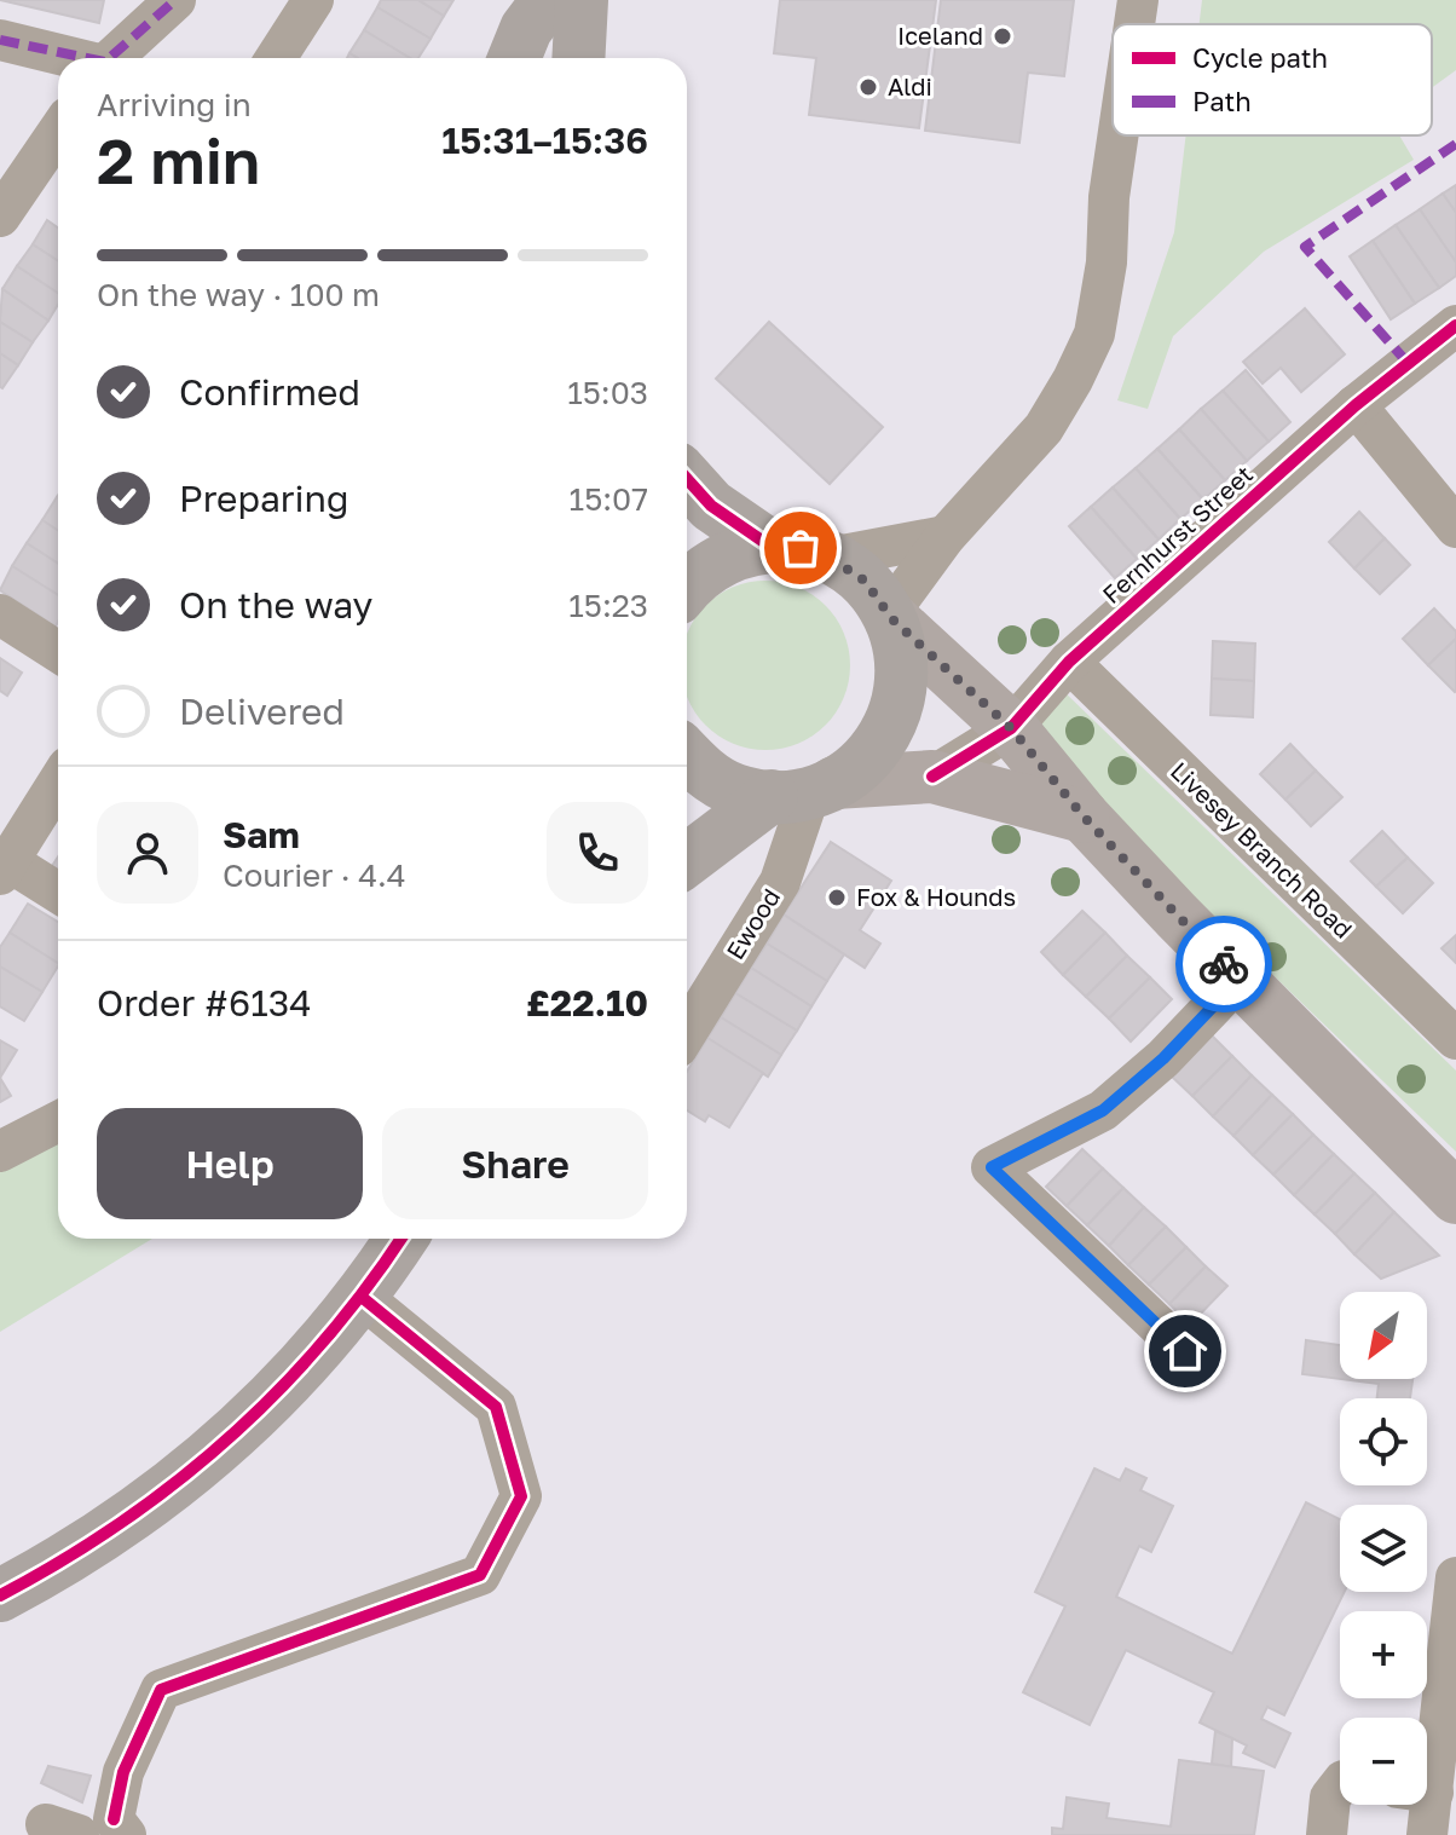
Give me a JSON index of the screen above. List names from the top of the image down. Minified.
{"streets":{"street":["Fernhurst Street","Livesey Branch Road","Ewood"]},"crossings":[["Fernhurst Street","Livesey Branch Road"]],"places":["Iceland","Aldi","Fox & Hounds"],"legend":["Cycle path","Path"],"north":"bottom left","page":{"heading":["2 min","Arriving in","15:31–15:36"],"panel":["Sam","Courier · 4.4","Order #6134","£22.10"],"bar":"On the way · 100 m","list":[["Confirmed","15:03"],["Preparing","15:07"],["On the way","15:23"],"Delivered"],"buttons":["Help","Share"],"map_buttons":["+","−"]}}
